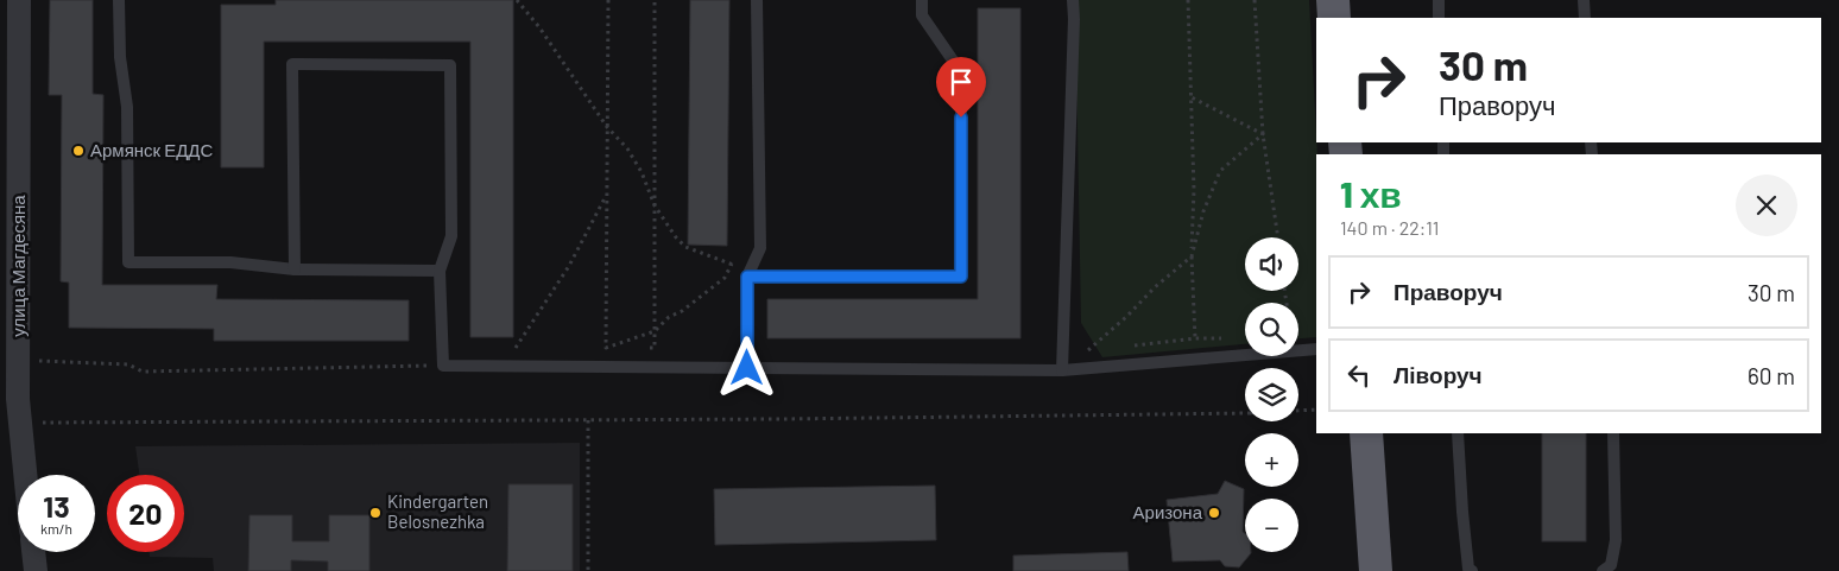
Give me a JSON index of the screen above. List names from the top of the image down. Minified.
{"streets":{"street":["улица Магдесяна"]},"places":["Армянск ЕДДС","Kindergarten Belosnezhka","Аризона"],"page":{"turn":["30 m","Праворуч"],"heading":["1 хв","140 m · 22:11"],"map_buttons":["+","−"],"list":[{"name":"Праворуч","value":"30 m"},{"name":"Ліворуч","value":"60 m"}],"speed":"13 km/h","limit":"20"}}
